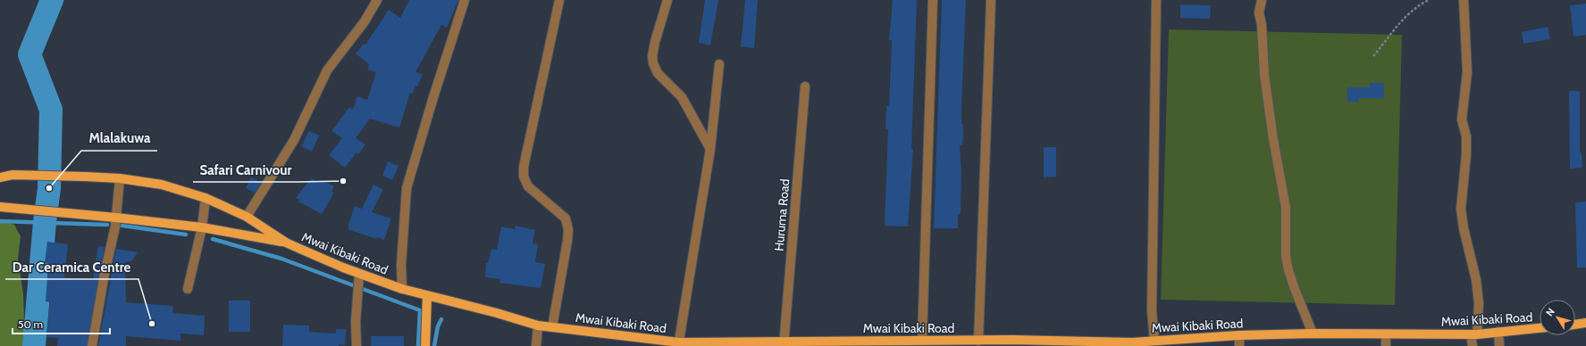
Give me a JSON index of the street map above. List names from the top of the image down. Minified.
{"streets":{"main road":["Mwai Kibaki Road"],"street":["Huruma Road"]},"crossings":[["Huruma Road","Mwai Kibaki Road"]],"places":["Safari Carnivour","Mlalakuwa","Dar Ceramica Centre"],"scale_bar":"50 m","north":"top left"}
